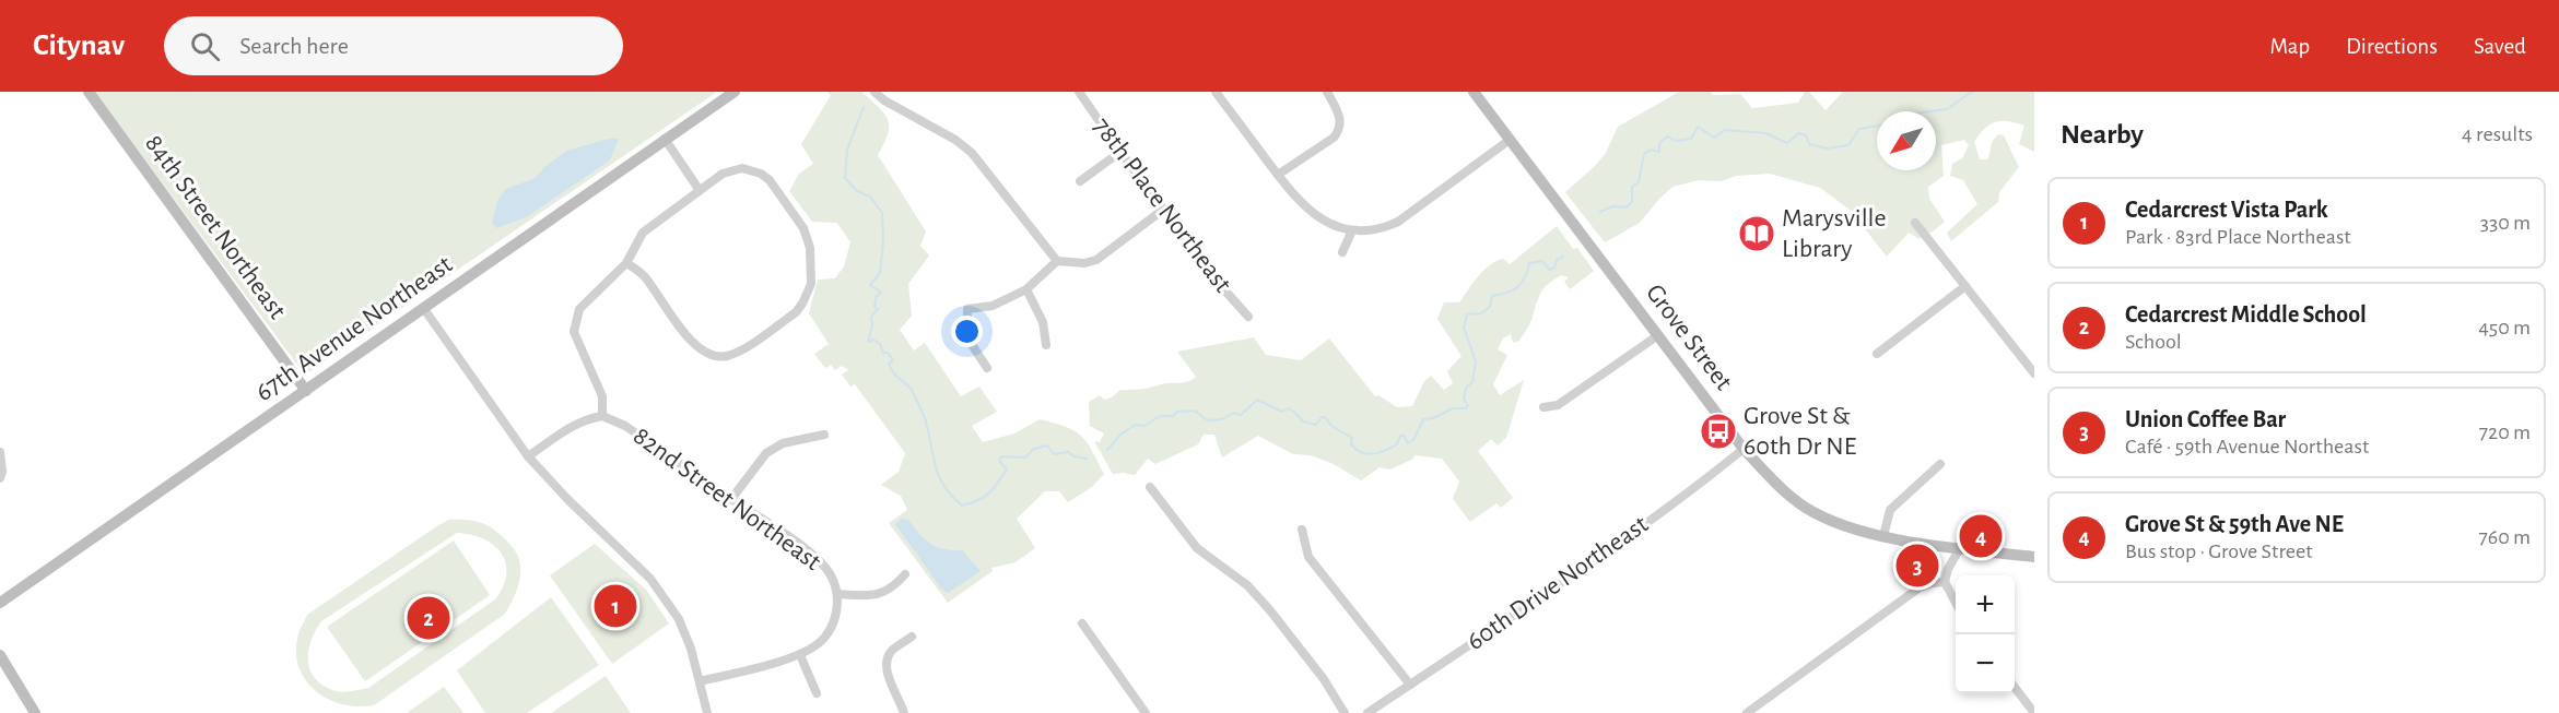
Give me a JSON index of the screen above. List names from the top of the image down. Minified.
{"streets":{"street":["78th Place Northeast","84th Street Northeast","67th Avenue Northeast","Grove Street","82nd Street Northeast","60th Drive Northeast"]},"crossings":[["84th Street Northeast","67th Avenue Northeast"],["Grove Street","60th Drive Northeast"]],"places":{"library":["Marysville Library"],"bus stop":["Grove St & 60th Dr NE"]},"north":"bottom left","page":{"header":"Citynav","search":"Search here","nav":["Map","Directions","Saved"],"heading":["Nearby","4 results"],"list":[{"mark":"1","name":"Cedarcrest Vista Park","note":"Park · 83rd Place Northeast","value":"330 m"},{"mark":"2","name":"Cedarcrest Middle School","note":"School","value":"450 m"},{"mark":"3","name":"Union Coffee Bar","note":"Café · 59th Avenue Northeast","value":"720 m"},{"mark":"4","name":"Grove St & 59th Ave NE","note":"Bus stop · Grove Street","value":"760 m"}],"pins":["4","3","1","2"],"map_buttons":["+","−"]}}
